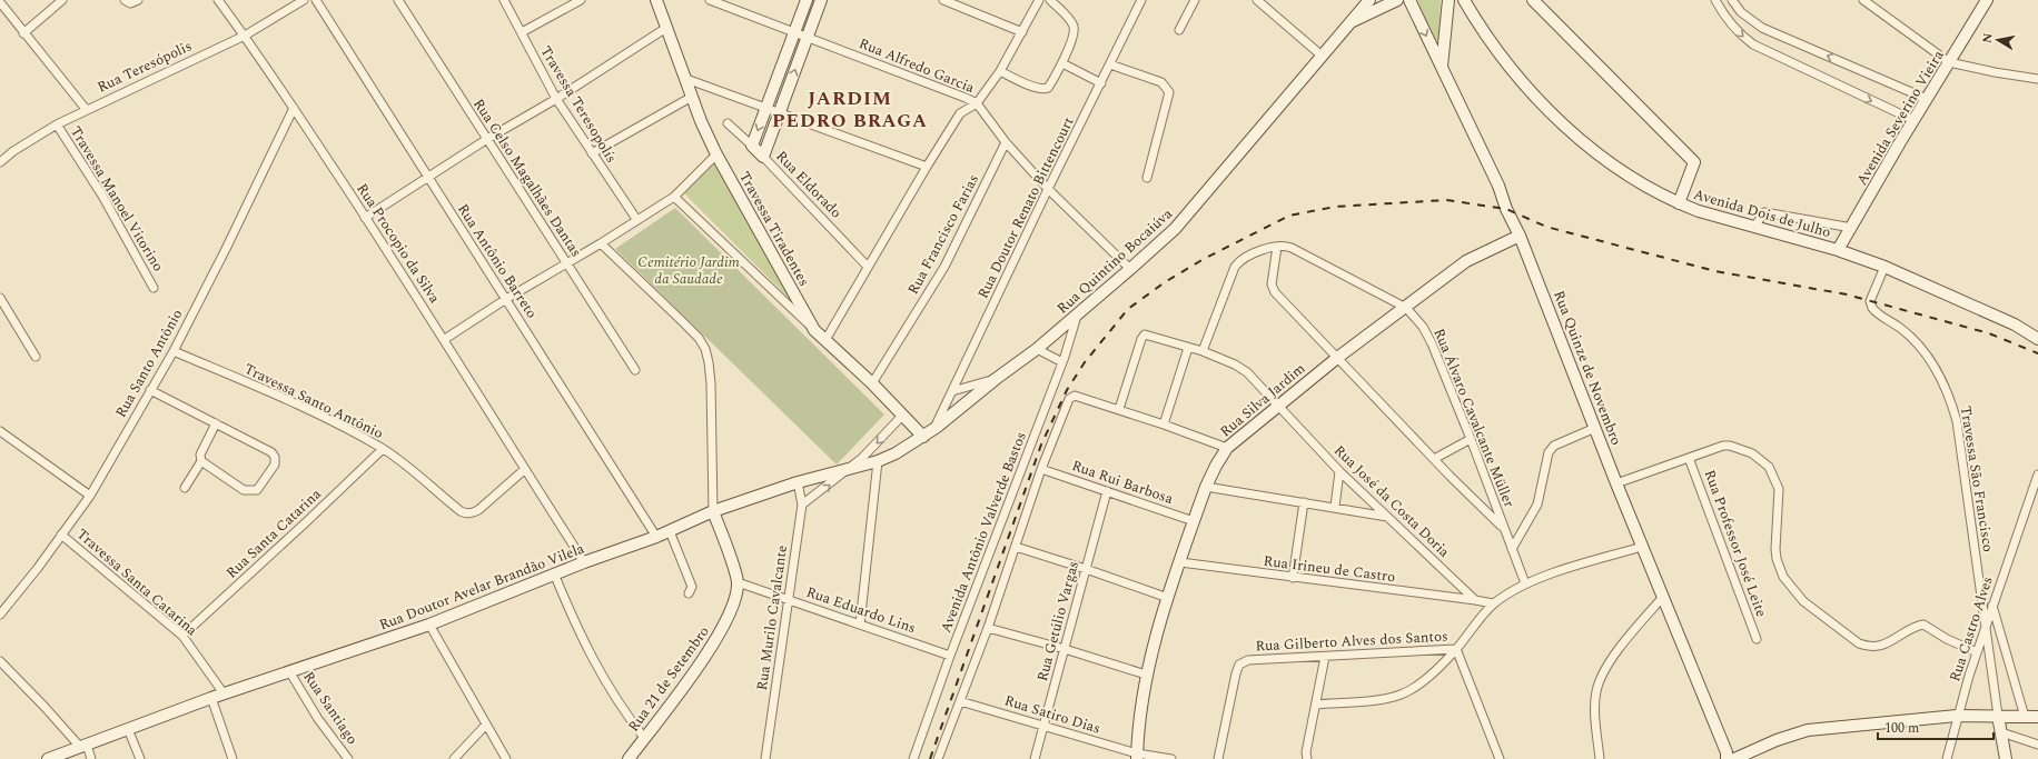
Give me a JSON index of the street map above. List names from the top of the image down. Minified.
{"streets":{"street":["Rua Alfredo Garcia","Rua Teresópolis","Travessa Teresopolís","Avenida Severino Vieira","Rua Celso Magalhães Dantas","Rua Eldorado","Travessa Manoel Vitorino","Rua Doutor Renato Bittencourt","Avenida Dois de Julho","Travessa Tiradentes","Rua Francisco Farias","Rua Procopio da Silva","Rua Antônio Barreto","Rua Quintino Bocaiúva","Rua Santo Antônio","Rua Quinze de Novembro","Rua Silva Jardim","Travessa Santo Antônio","Rua Álvaro Cavalcante Müller","Travessa São Francisco","Rua Rui Barbosa","Rua José da Costa Doria","Avenida Antônio Valverde Bastos","Rua Santa Catarina","Rua Professor José Leite","Rua Irineu de Castro","Travessa Santa Catarina","Rua Doutor Avelar Brandão Vilela","Rua Eduardo Lins","Rua Murilo Cavalcante","Rua Getúlio Vargas","Rua Castro Alves","Rua Gilberto Alves dos Santos","Rua 21 de Setembro","Rua Santiago","Rua Satiro Dias"]},"crossings":[["Rua Alfredo Garcia","Rua Doutor Renato Bittencourt"],["Rua Alfredo Garcia","Rua Francisco Farias"],["Rua Alfredo Garcia","Rua Quintino Bocaiúva"],["Rua Teresópolis","Travessa Manoel Vitorino"],["Rua Teresópolis","Rua Procopio da Silva"],["Avenida Severino Vieira","Avenida Dois de Julho"],["Rua Doutor Renato Bittencourt","Rua Quintino Bocaiúva"],["Avenida Dois de Julho","Travessa São Francisco"],["Travessa Tiradentes","Rua Francisco Farias"],["Travessa Tiradentes","Rua Quintino Bocaiúva"],["Travessa Tiradentes","Rua Doutor Avelar Brandão Vilela"],["Rua Procopio da Silva","Rua Santo Antônio"],["Rua Procopio da Silva","Travessa Santo Antônio"],["Rua Procopio da Silva","Rua Doutor Avelar Brandão Vilela"],["Rua Antônio Barreto","Rua Doutor Avelar Brandão Vilela"],["Rua Quintino Bocaiúva","Avenida Antônio Valverde Bastos"],["Rua Quintino Bocaiúva","Rua Doutor Avelar Brandão Vilela"],["Rua Santo Antônio","Travessa Santo Antônio"],["Rua Santo Antônio","Travessa Santa Catarina"],["Rua Quinze de Novembro","Rua Silva Jardim"],["Rua Silva Jardim","Rua Álvaro Cavalcante Müller"],["Rua Silva Jardim","Rua Rui Barbosa"],["Rua Silva Jardim","Rua José da Costa Doria"],["Rua Silva Jardim","Rua Irineu de Castro"],["Rua Silva Jardim","Rua Satiro Dias"],["Travessa Santo Antônio","Rua Santa Catarina"],["Rua Álvaro Cavalcante Müller","Rua José da Costa Doria"],["Travessa São Francisco","Rua Castro Alves"],["Rua Rui Barbosa","Rua Getúlio Vargas"],["Rua José da Costa Doria","Rua Irineu de Castro"],["Avenida Antônio Valverde Bastos","Rua Eduardo Lins"],["Rua Santa Catarina","Travessa Santa Catarina"],["Travessa Santa Catarina","Rua Doutor Avelar Brandão Vilela"],["Rua Doutor Avelar Brandão Vilela","Rua Murilo Cavalcante"],["Rua Doutor Avelar Brandão Vilela","Rua Santiago"],["Rua Eduardo Lins","Rua Murilo Cavalcante"],["Rua Eduardo Lins","Rua 21 de Setembro"],["Rua Getúlio Vargas","Rua Satiro Dias"]],"districts":["JARDIM PEDRO BRAGA"],"parks":["Cemitério Jardim da Saudade"],"scale_bar":"100 m","north":"left"}
